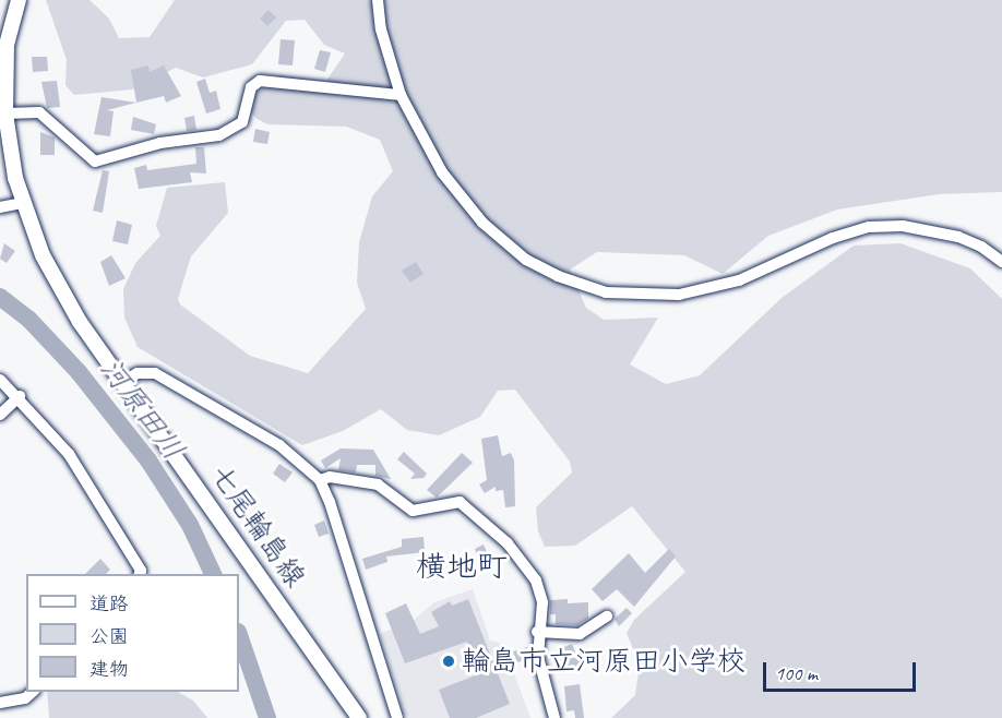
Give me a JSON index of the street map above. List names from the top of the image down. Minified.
{"streets":{"main road":["七尾輪島線"]},"districts":["横地町"],"water":["河原田川"],"places":["輪島市立河原田小学校"],"legend":["道路","公園","建物"],"scale_bar":"100 m"}
